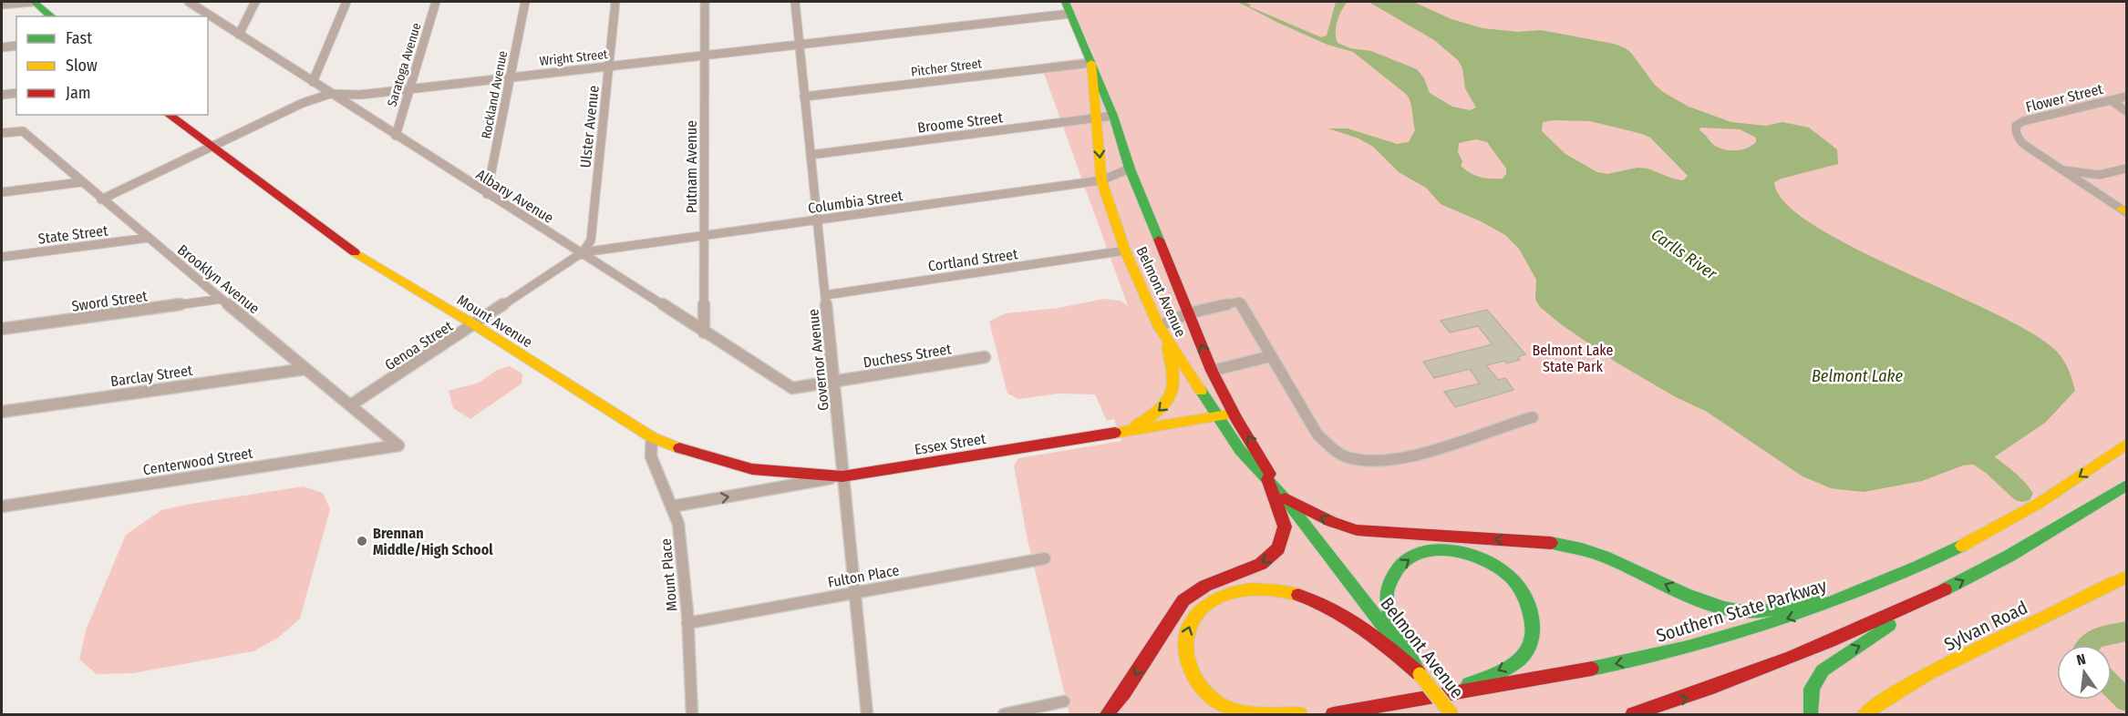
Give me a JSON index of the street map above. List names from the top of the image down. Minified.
{"streets":{"main road":["Belmont Avenue","Mount Avenue","Essex Street","Southern State Parkway","Sylvan Road"],"street":["Wright Street","Saratoga Avenue","Pitcher Street","Rockland Avenue","Flower Street","Broome Street","Ulster Avenue","Putnam Avenue","Albany Avenue","Columbia Street","State Street","Cortland Street","Brooklyn Avenue","Sword Street","Genoa Street","Duchess Street","Governor Avenue","Barclay Street","Centerwood Street","Mount Place","Fulton Place"]},"crossings":[["Wright Street","Saratoga Avenue"],["Wright Street","Rockland Avenue"],["Wright Street","Ulster Avenue"],["Wright Street","Putnam Avenue"],["Wright Street","Albany Avenue"],["Wright Street","Brooklyn Avenue"],["Wright Street","Belmont Avenue"],["Wright Street","Mount Avenue"],["Wright Street","Governor Avenue"],["Saratoga Avenue","Albany Avenue"],["Pitcher Street","Belmont Avenue"],["Pitcher Street","Governor Avenue"],["Rockland Avenue","Albany Avenue"],["Broome Street","Belmont Avenue"],["Broome Street","Governor Avenue"],["Ulster Avenue","Albany Avenue"],["Ulster Avenue","Columbia Street"],["Ulster Avenue","Genoa Street"],["Putnam Avenue","Albany Avenue"],["Putnam Avenue","Columbia Street"],["Albany Avenue","Columbia Street"],["Albany Avenue","Genoa Street"],["Albany Avenue","Duchess Street"],["Albany Avenue","Governor Avenue"],["Columbia Street","Belmont Avenue"],["Columbia Street","Genoa Street"],["Columbia Street","Governor Avenue"],["State Street","Brooklyn Avenue"],["Cortland Street","Belmont Avenue"],["Cortland Street","Governor Avenue"],["Brooklyn Avenue","Sword Street"],["Brooklyn Avenue","Genoa Street"],["Brooklyn Avenue","Barclay Street"],["Brooklyn Avenue","Centerwood Street"],["Belmont Avenue","Essex Street"],["Mount Avenue","Genoa Street"],["Mount Avenue","Governor Avenue"],["Mount Avenue","Essex Street"],["Mount Avenue","Mount Place"],["Duchess Street","Governor Avenue"],["Governor Avenue","Essex Street"],["Governor Avenue","Fulton Place"],["Essex Street","Mount Place"],["Mount Place","Fulton Place"]],"water":["Carlls River","Belmont Lake"],"parks":["Belmont Lake State Park"],"places":["Brennan Middle/High School"],"legend":["Fast","Slow","Jam"],"north":"top"}
